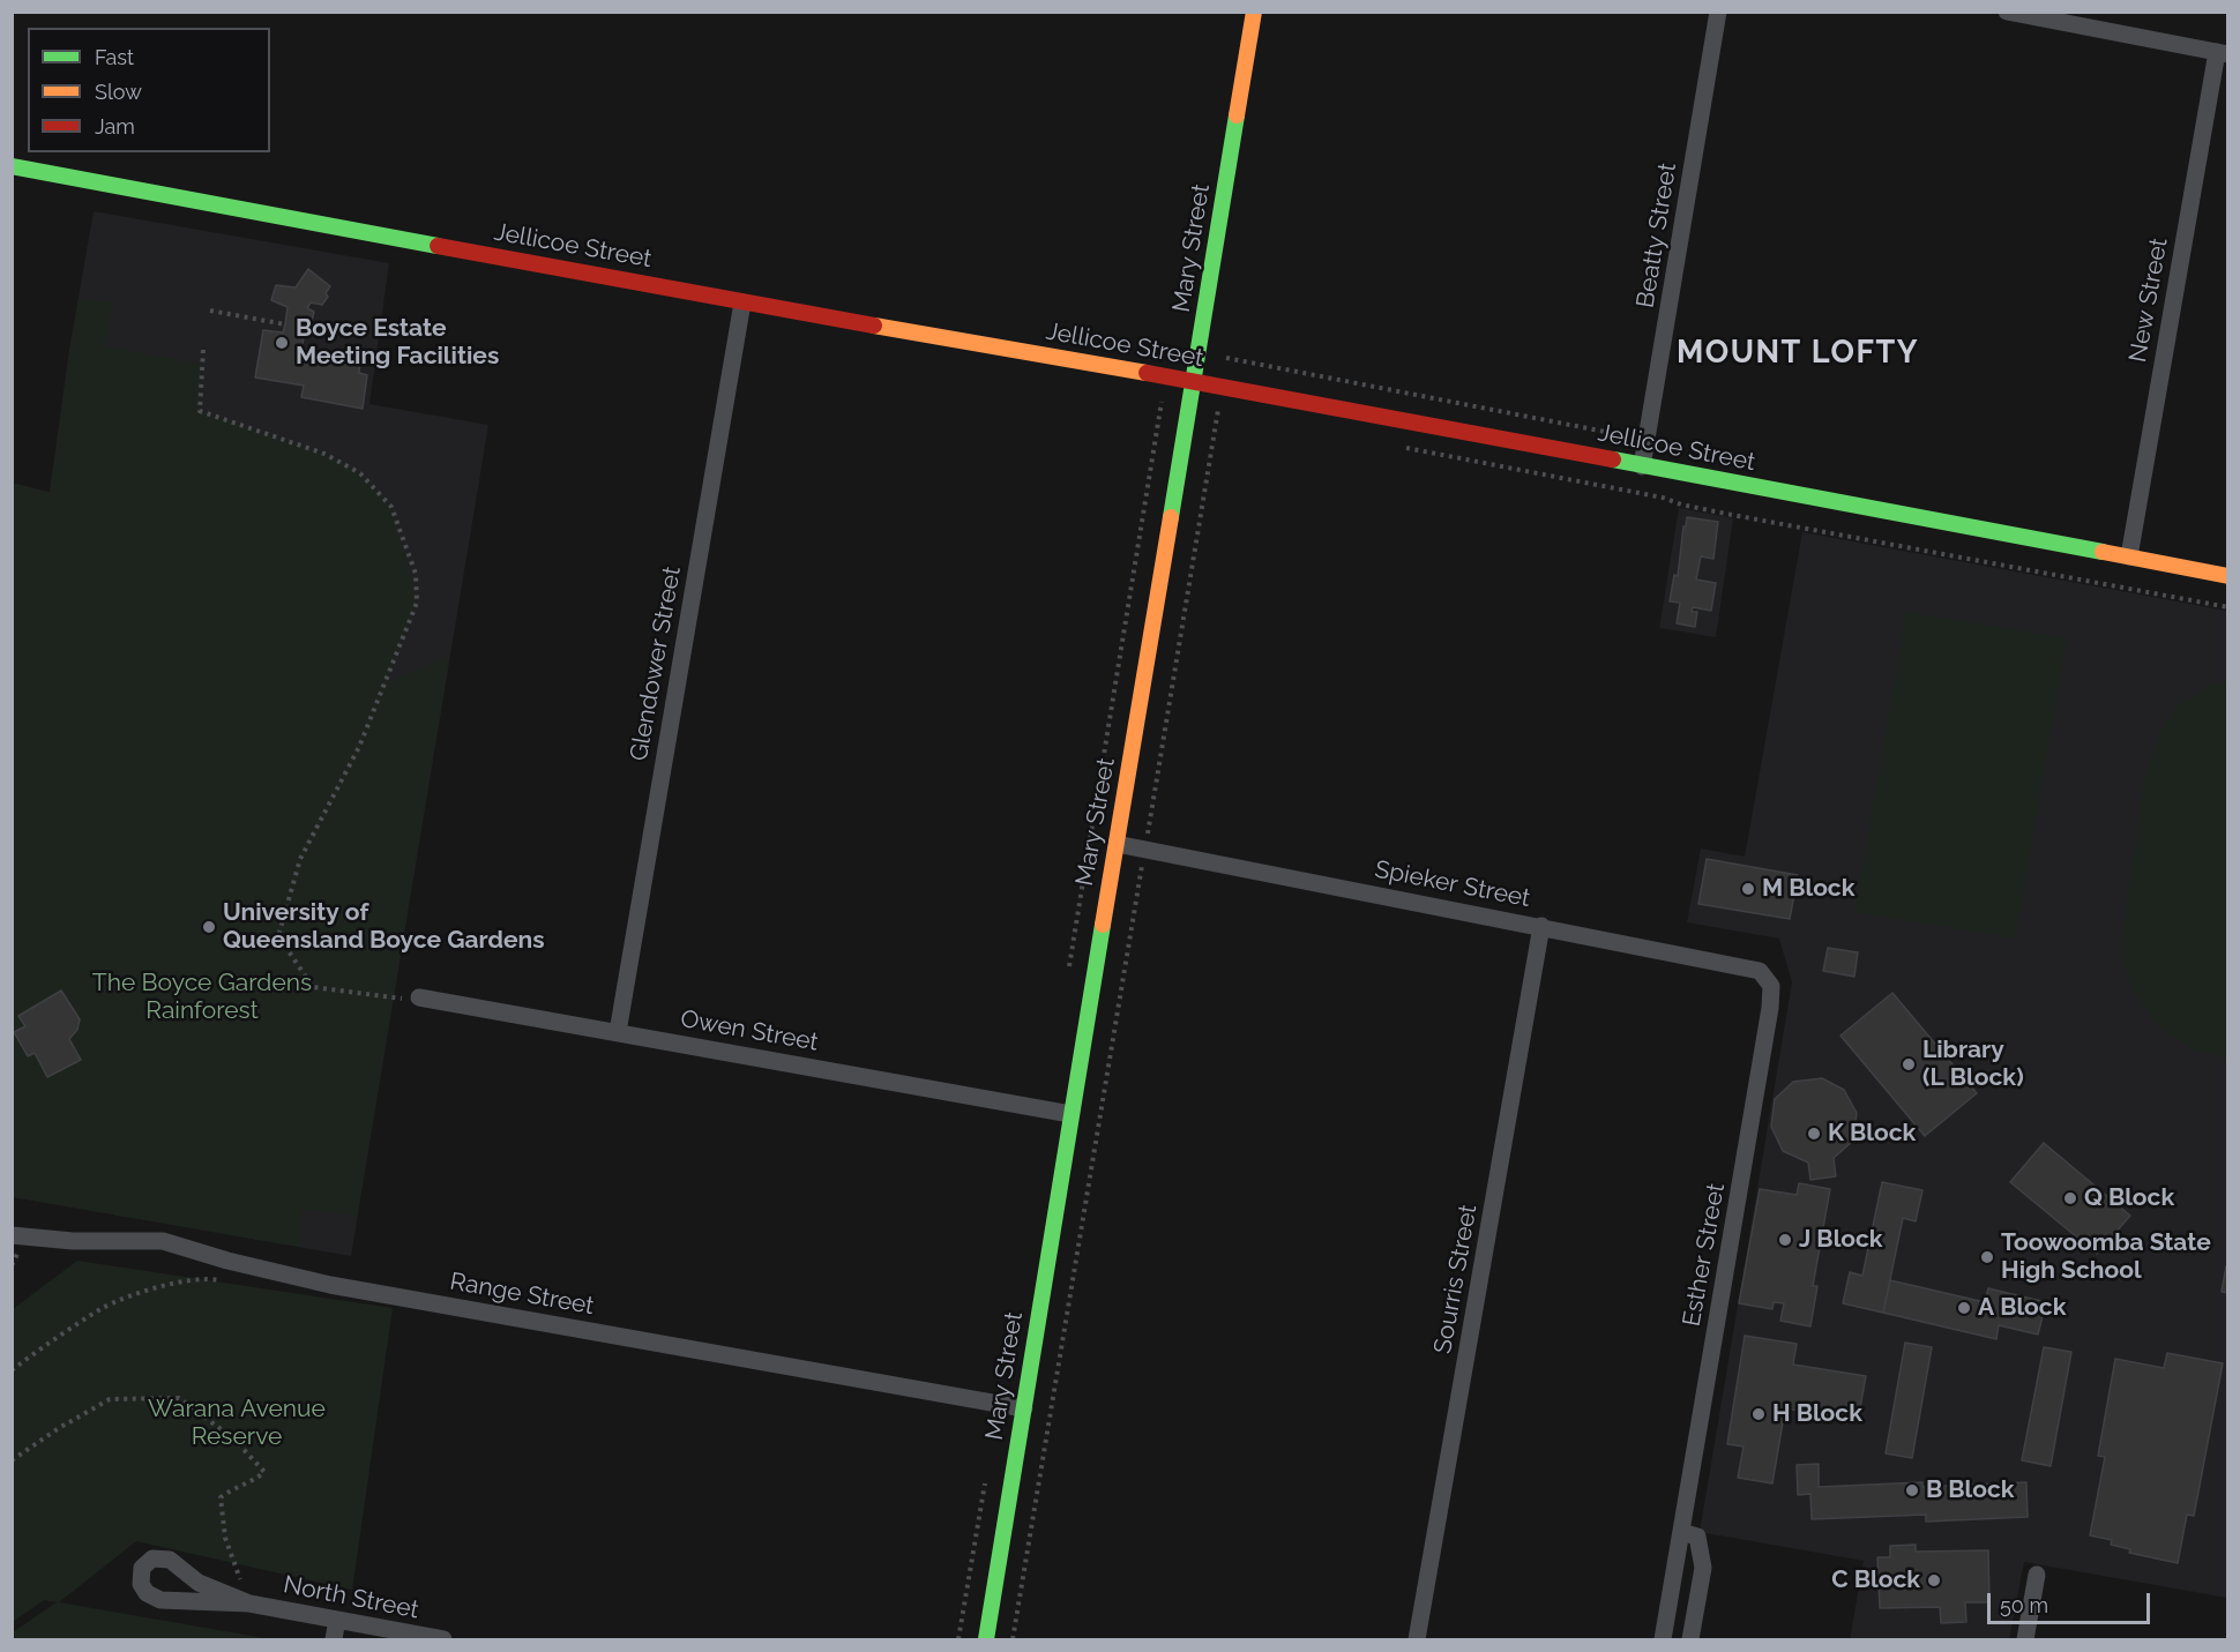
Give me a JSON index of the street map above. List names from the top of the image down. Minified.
{"streets":{"street":["Beatty Street","Jellicoe Street","Mary Street","New Street","Glendower Street","Spieker Street","Owen Street","Esther Street","Sourris Street","Range Street","North Street"]},"crossings":[["Beatty Street","Jellicoe Street"],["Jellicoe Street","Mary Street"],["Jellicoe Street","New Street"],["Jellicoe Street","Glendower Street"],["Mary Street","Spieker Street"],["Mary Street","Owen Street"],["Mary Street","Range Street"],["Glendower Street","Owen Street"],["Spieker Street","Esther Street"],["Spieker Street","Sourris Street"]],"districts":["MOUNT LOFTY"],"parks":["The Boyce Gardens Rainforest","Warana Avenue Reserve"],"places":["Boyce Estate Meeting Facilities","M Block","University of Queensland Boyce Gardens","Library (L Block)","K Block","Q Block","J Block","Toowoomba State High School","A Block","H Block","B Block","C Block"],"legend":["Fast","Slow","Jam"],"scale_bar":"50 m"}
